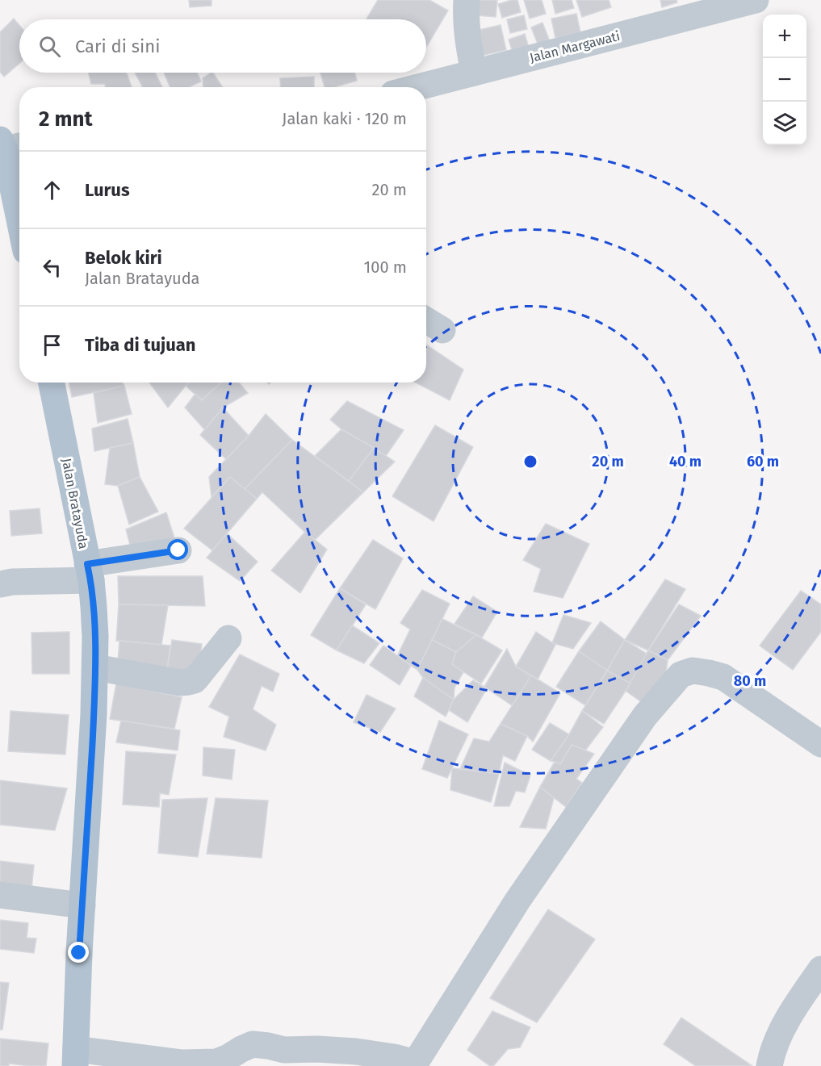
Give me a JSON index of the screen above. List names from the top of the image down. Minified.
{"streets":{"main road":["Jalan Bratayuda"],"street":["Jalan Margawati"]},"page":{"map_buttons":["+","−"],"search":"Cari di sini","heading":["2 mnt","Jalan kaki · 120 m"],"list":[["Lurus","20 m"],["Belok kiri","Jalan Bratayuda","100 m"],"Tiba di tujuan"]},"rings":["20 m","40 m","60 m","80 m"]}
